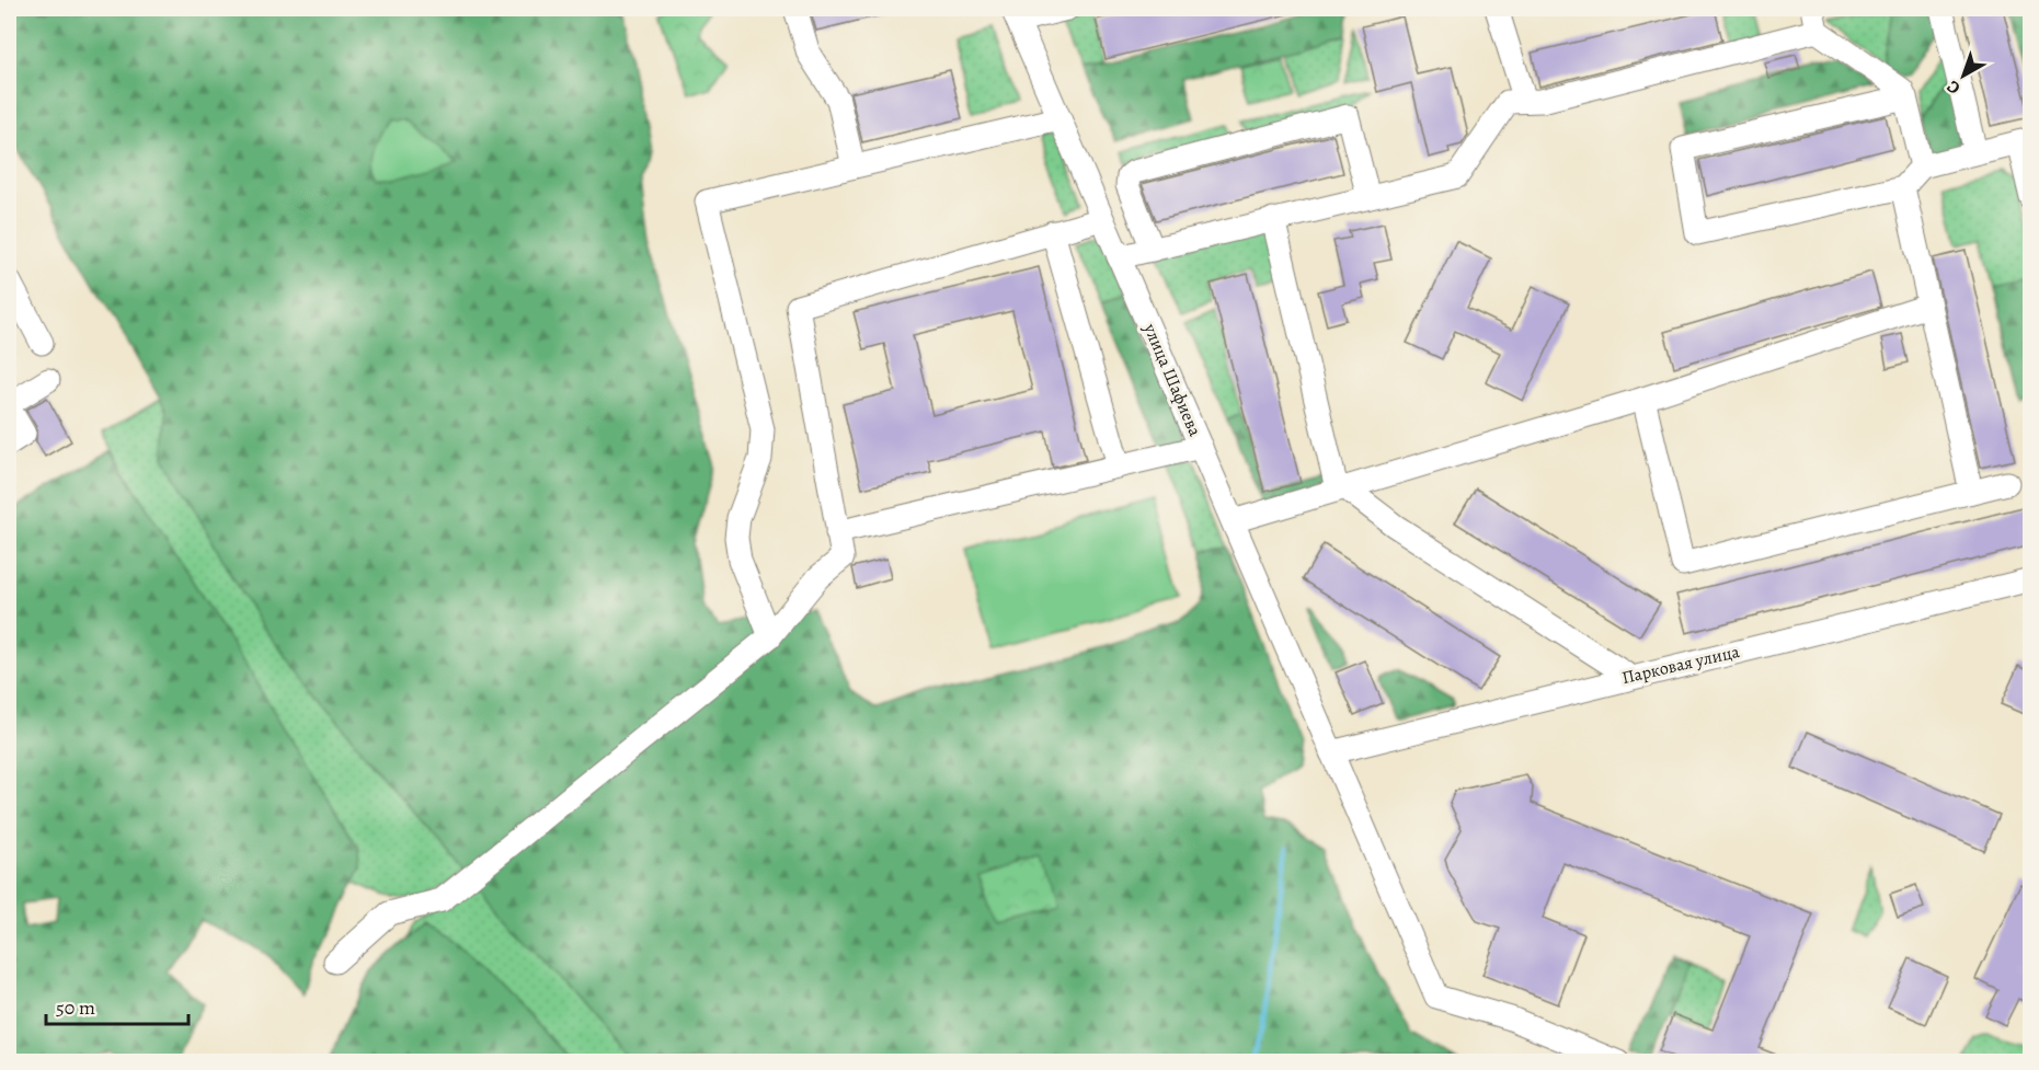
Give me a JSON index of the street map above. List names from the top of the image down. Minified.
{"streets":{"street":["улица Шафиева","Парковая улица"]},"crossings":[["улица Шафиева","Парковая улица"]],"scale_bar":"50 m","north":"bottom left"}
